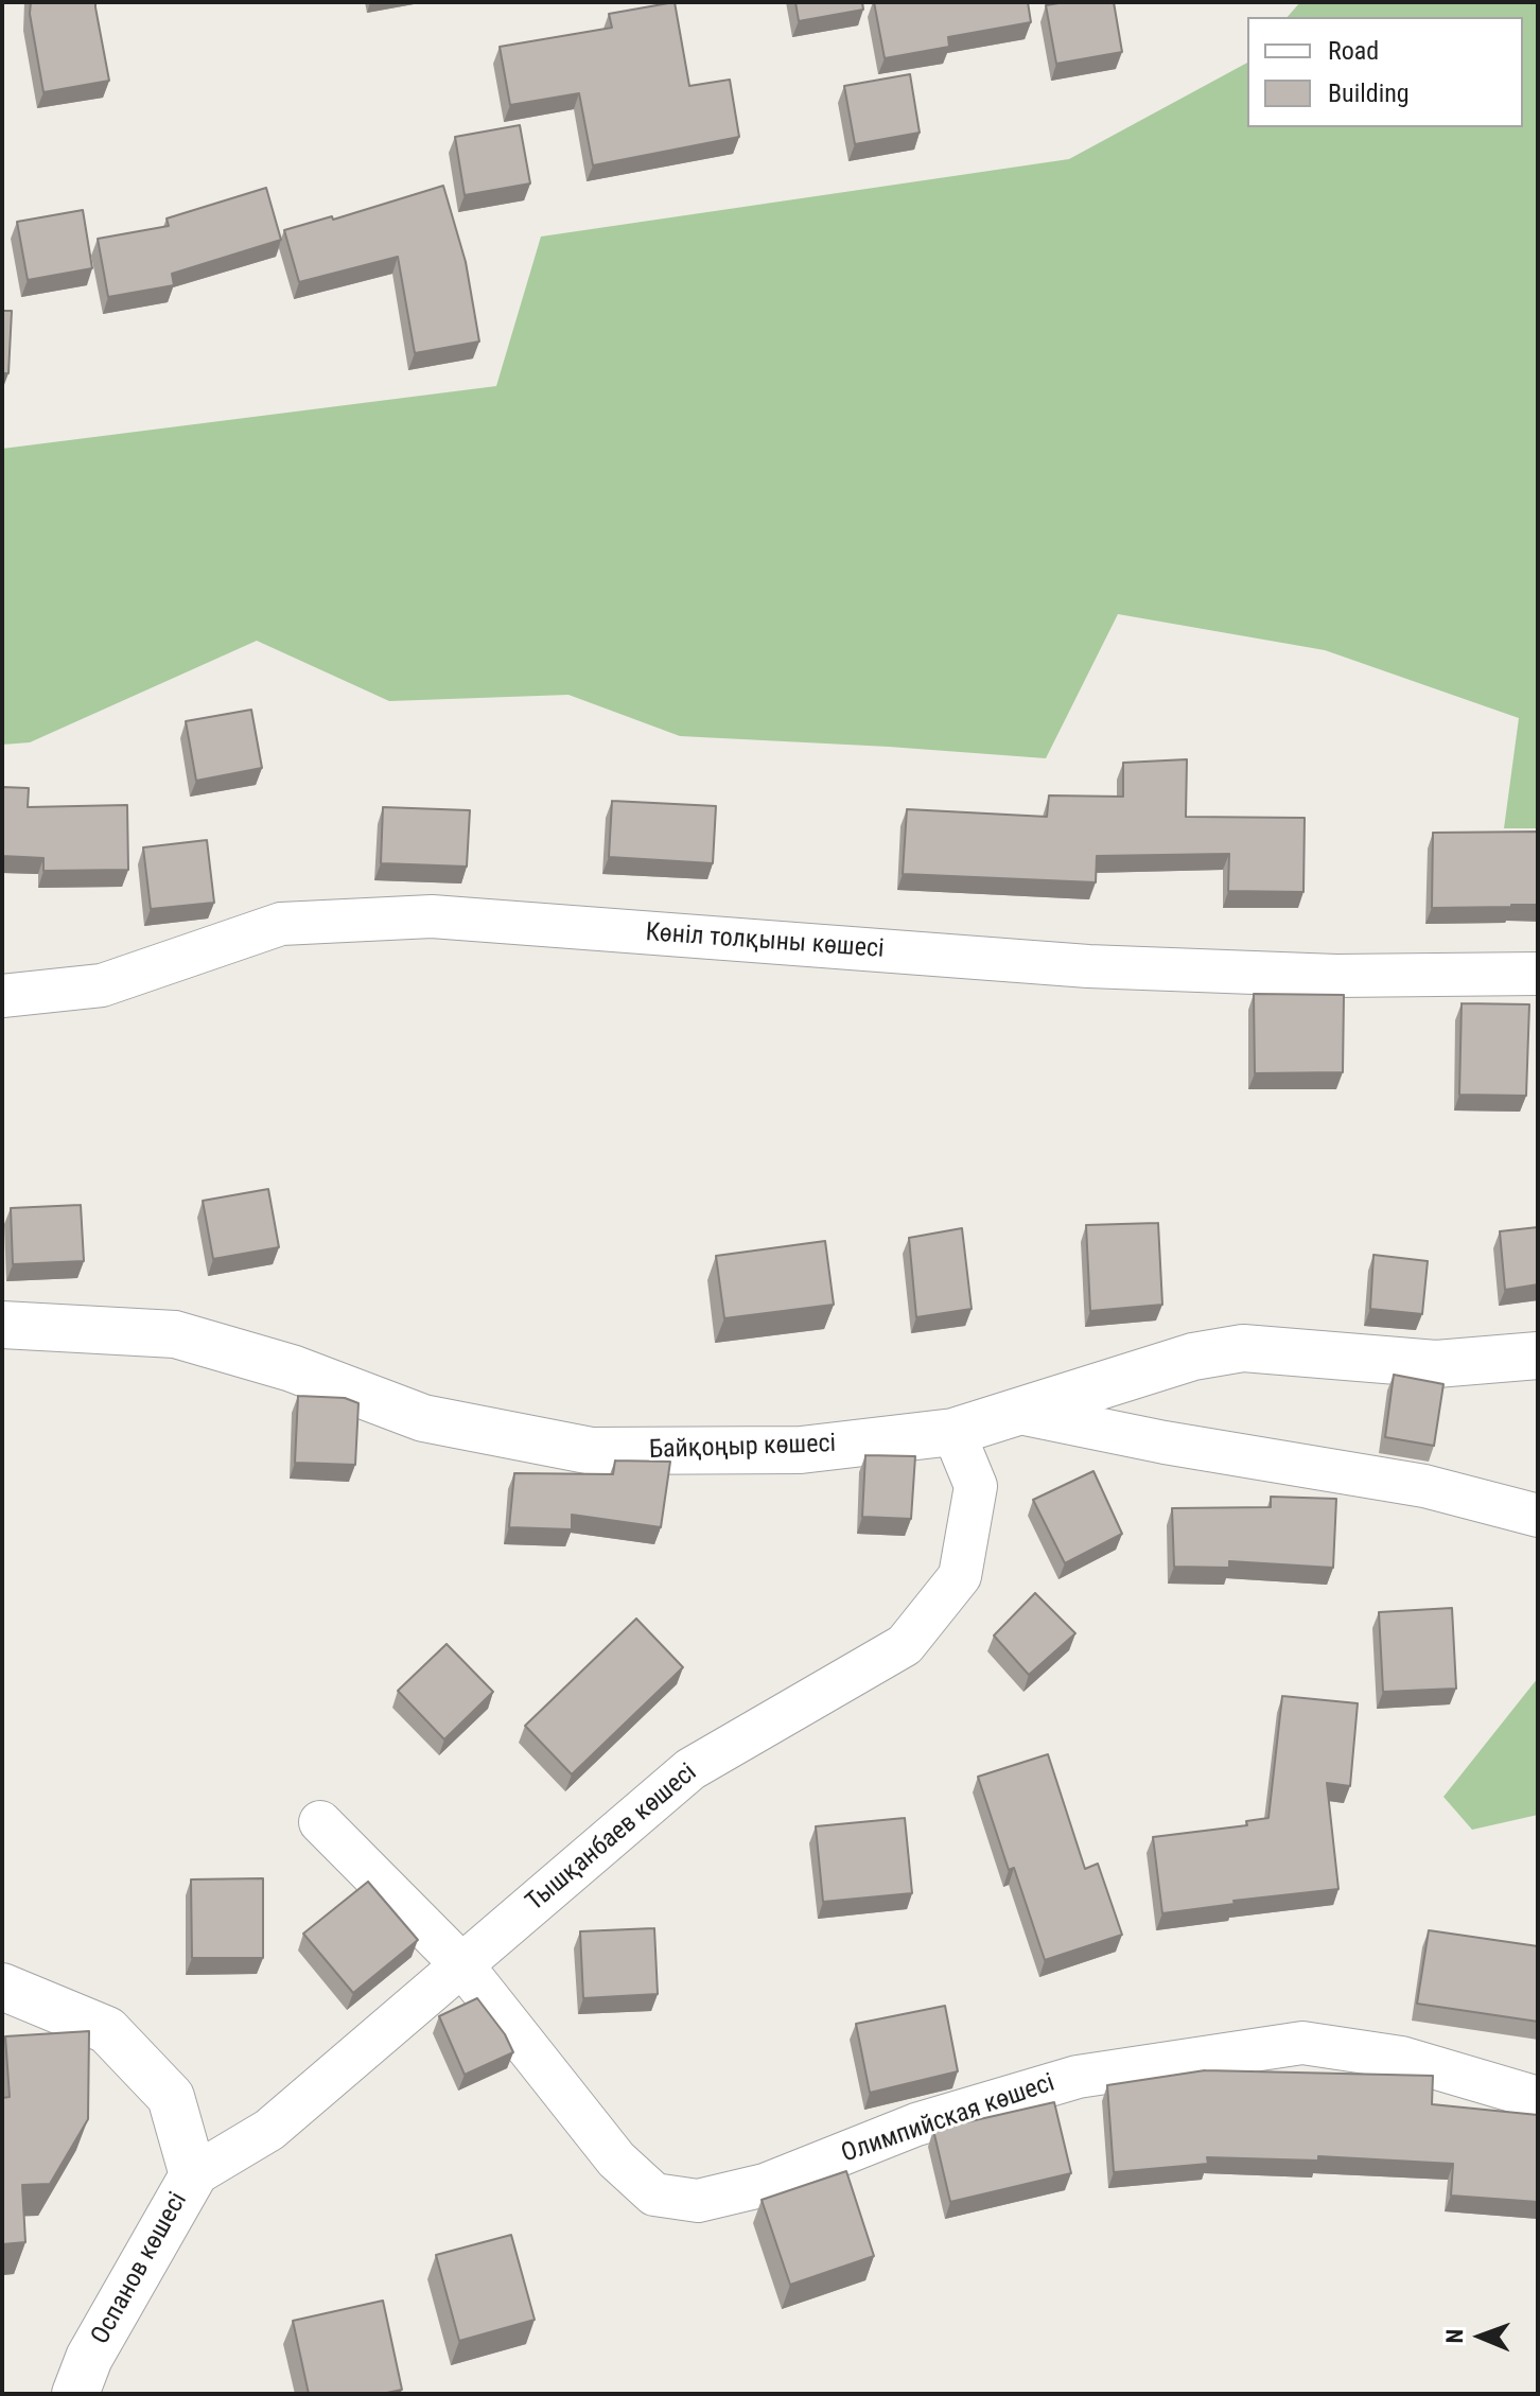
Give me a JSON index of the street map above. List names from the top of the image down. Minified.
{"streets":{"street":["Көніл толқыны көшесі","Байқоңыр көшесі","Тышқанбаев көшесі","Олимпийская көшесі","Оспанов көшесі"]},"crossings":[["Байқоңыр көшесі","Тышқанбаев көшесі"],["Тышқанбаев көшесі","Олимпийская көшесі"],["Тышқанбаев көшесі","Оспанов көшесі"]],"legend":["Road","Building"],"north":"left"}
